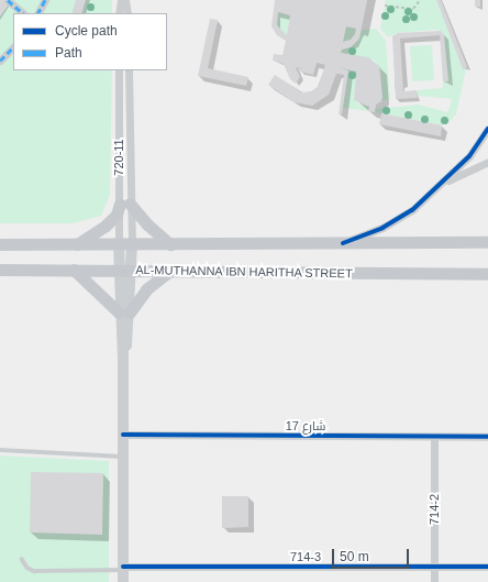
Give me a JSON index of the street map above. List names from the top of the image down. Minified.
{"streets":{"main road":["AL-MUTHANNA IBN HARITHA STREET"],"street":["720-11","شارع 17","714-2","714-3"]},"crossings":[["شارع 17","714-2"],["714-2","714-3"]],"legend":["Cycle path","Path"],"scale_bar":"50 m"}
